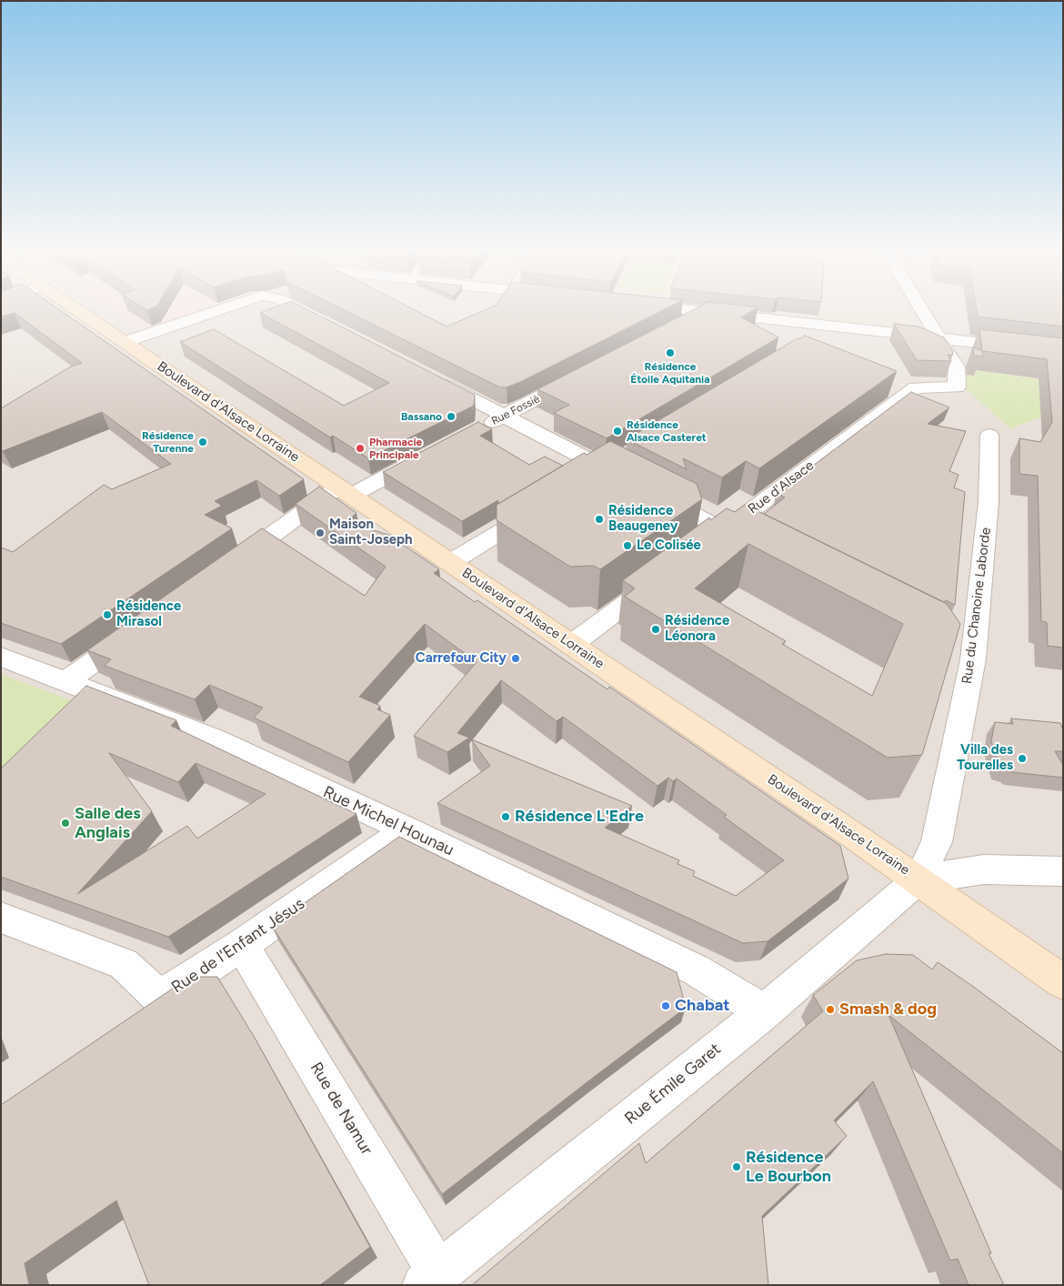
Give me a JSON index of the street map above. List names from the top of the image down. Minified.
{"streets":{"main road":["Boulevard d'Alsace Lorraine"],"street":["Rue Fossiè","Rue d'Alsace","Rue du Chanoine Laborde","Rue Michel Hounau","Rue de l'Enfant Jésus","Rue Émile Garet","Rue de Namur"]},"crossings":[["Boulevard d'Alsace Lorraine","Rue du Chanoine Laborde"],["Boulevard d'Alsace Lorraine","Rue Émile Garet"],["Rue du Chanoine Laborde","Rue Émile Garet"],["Rue Michel Hounau","Rue de l'Enfant Jésus"],["Rue Michel Hounau","Rue Émile Garet"],["Rue de l'Enfant Jésus","Rue de Namur"],["Rue Émile Garet","Rue de Namur"]],"places":["Résidence Étoile Aquitania","Bassano","Résidence Alsace Casteret","Résidence Turenne","Pharmacie Principale","Résidence Beaugeney","Maison Saint-Joseph","Le Colisée","Résidence Mirasol","Résidence Léonora","Carrefour City","Villa des Tourelles","Résidence L'Edre","Salle des Anglais","Chabat","Smash & dog","Résidence Le Bourbon"]}
